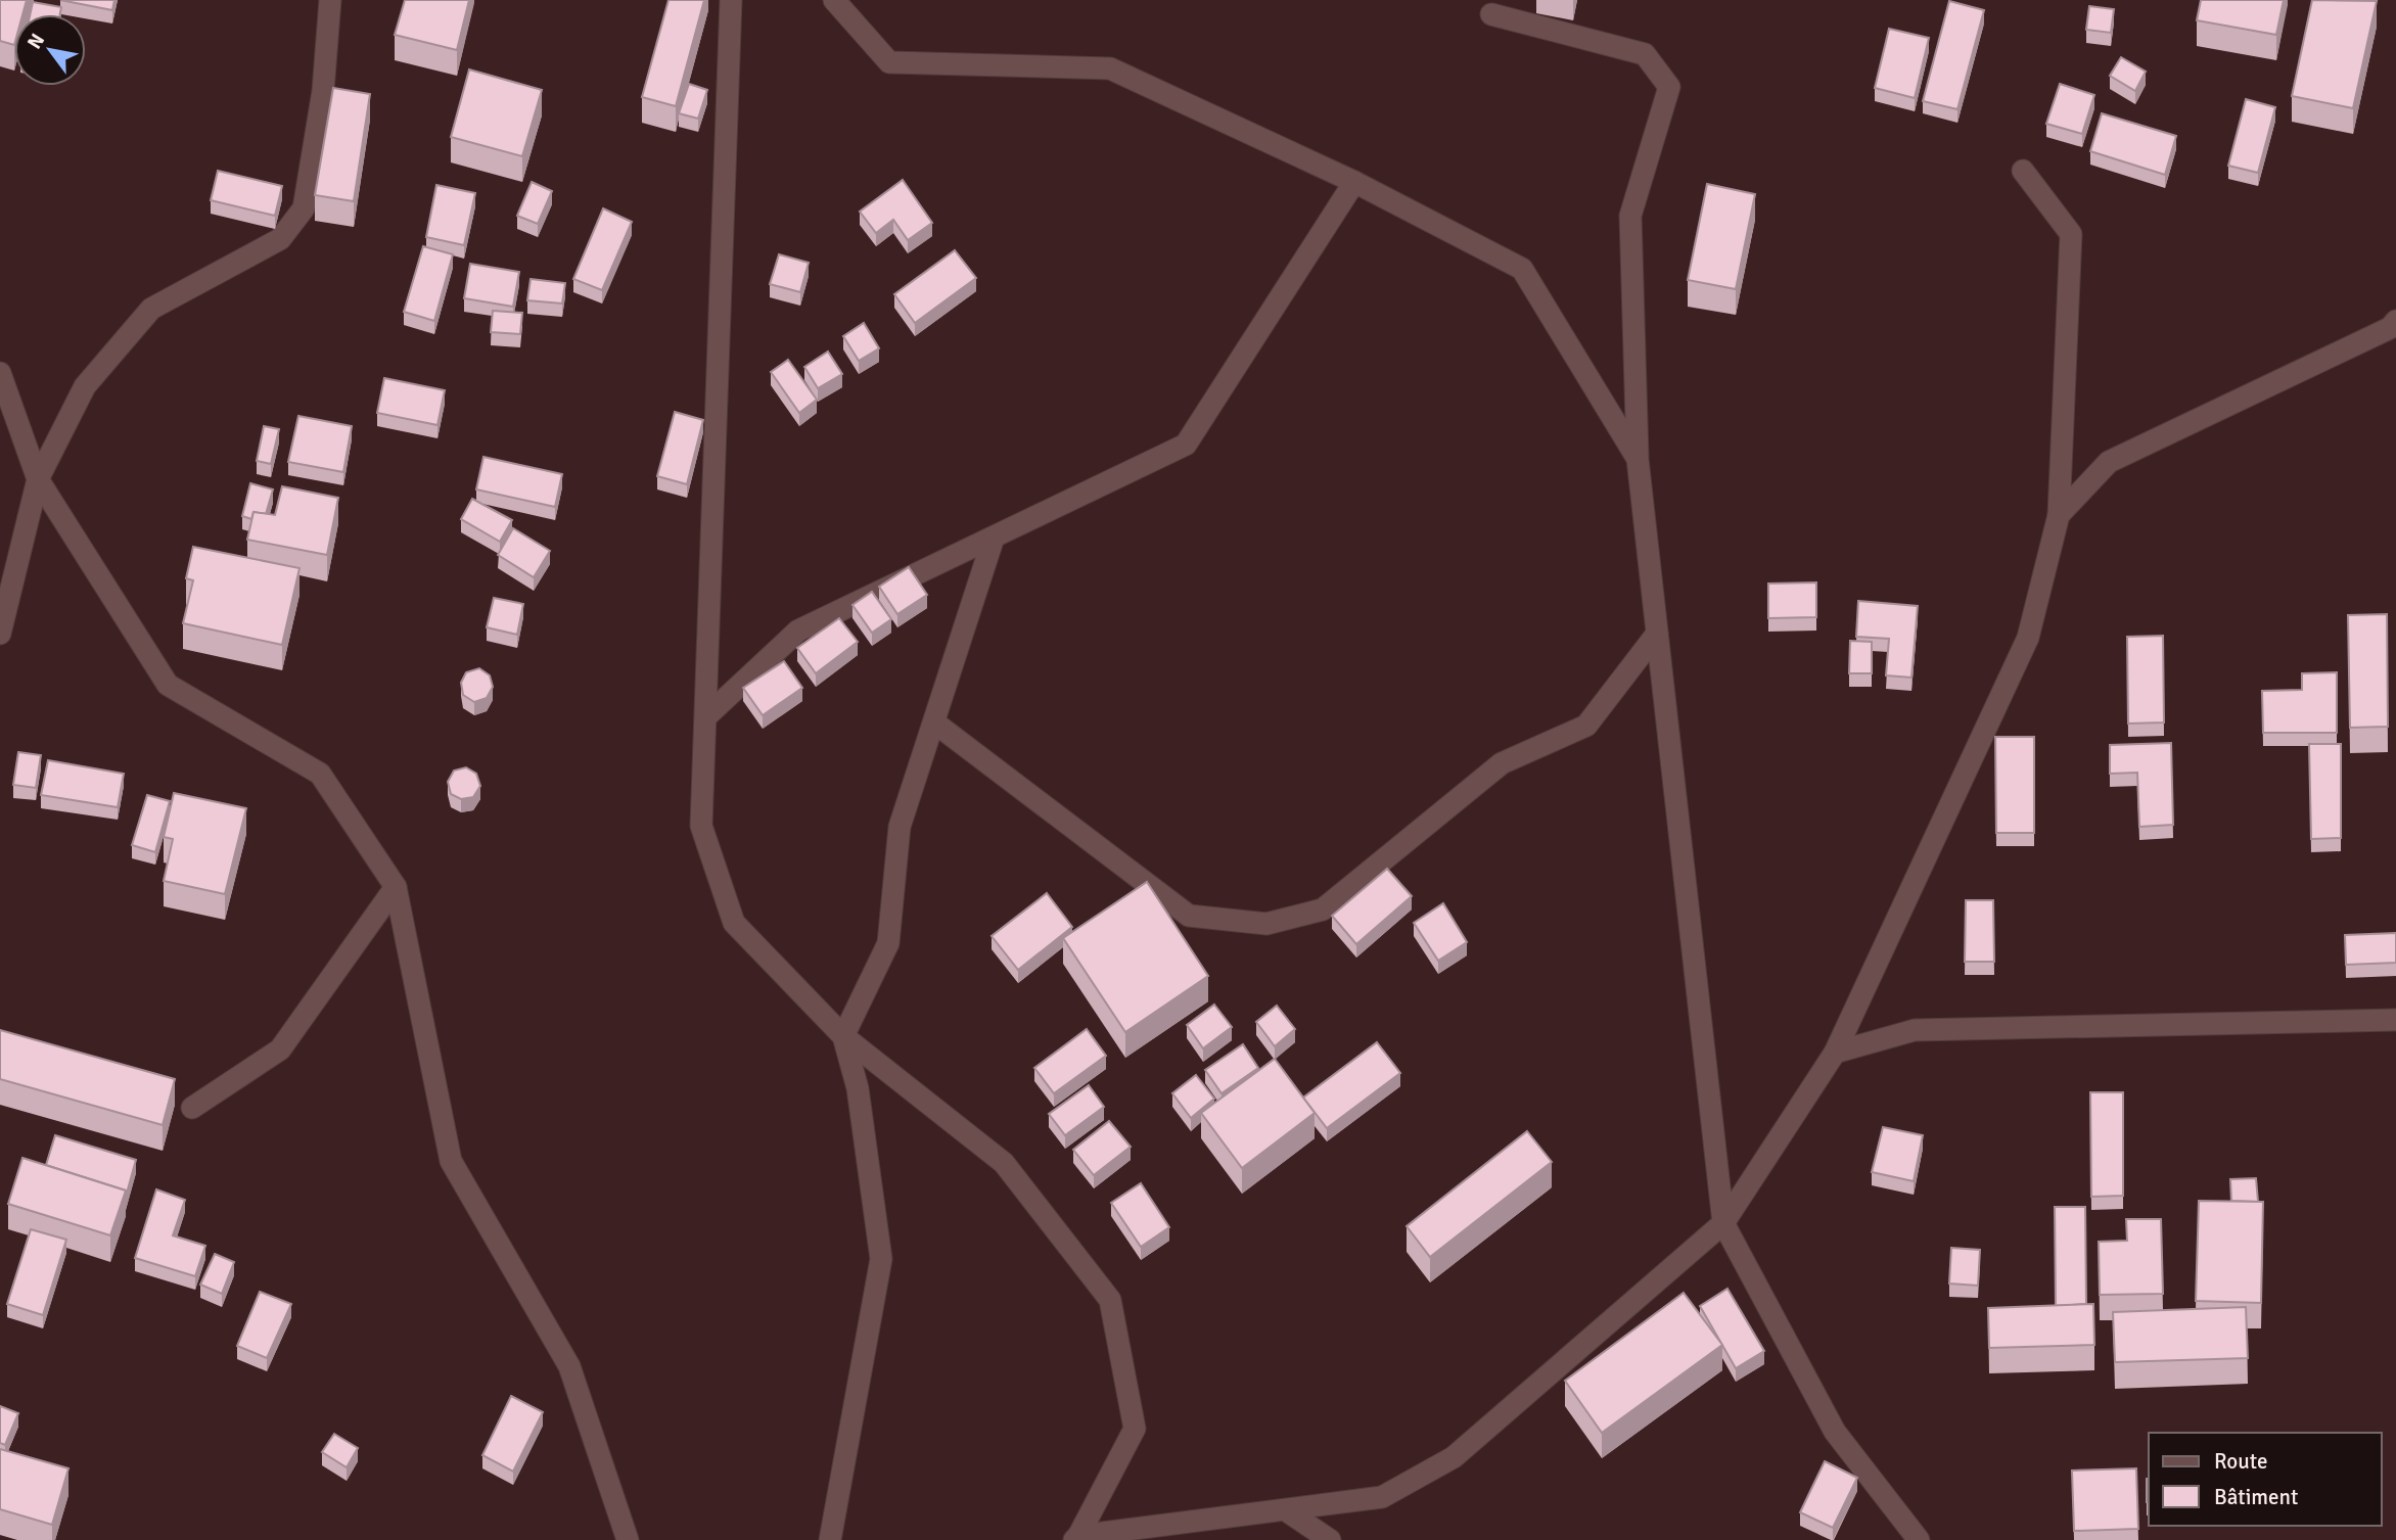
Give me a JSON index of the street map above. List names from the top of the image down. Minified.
{"legend":["Route","Bâtiment"],"north":"top left"}
